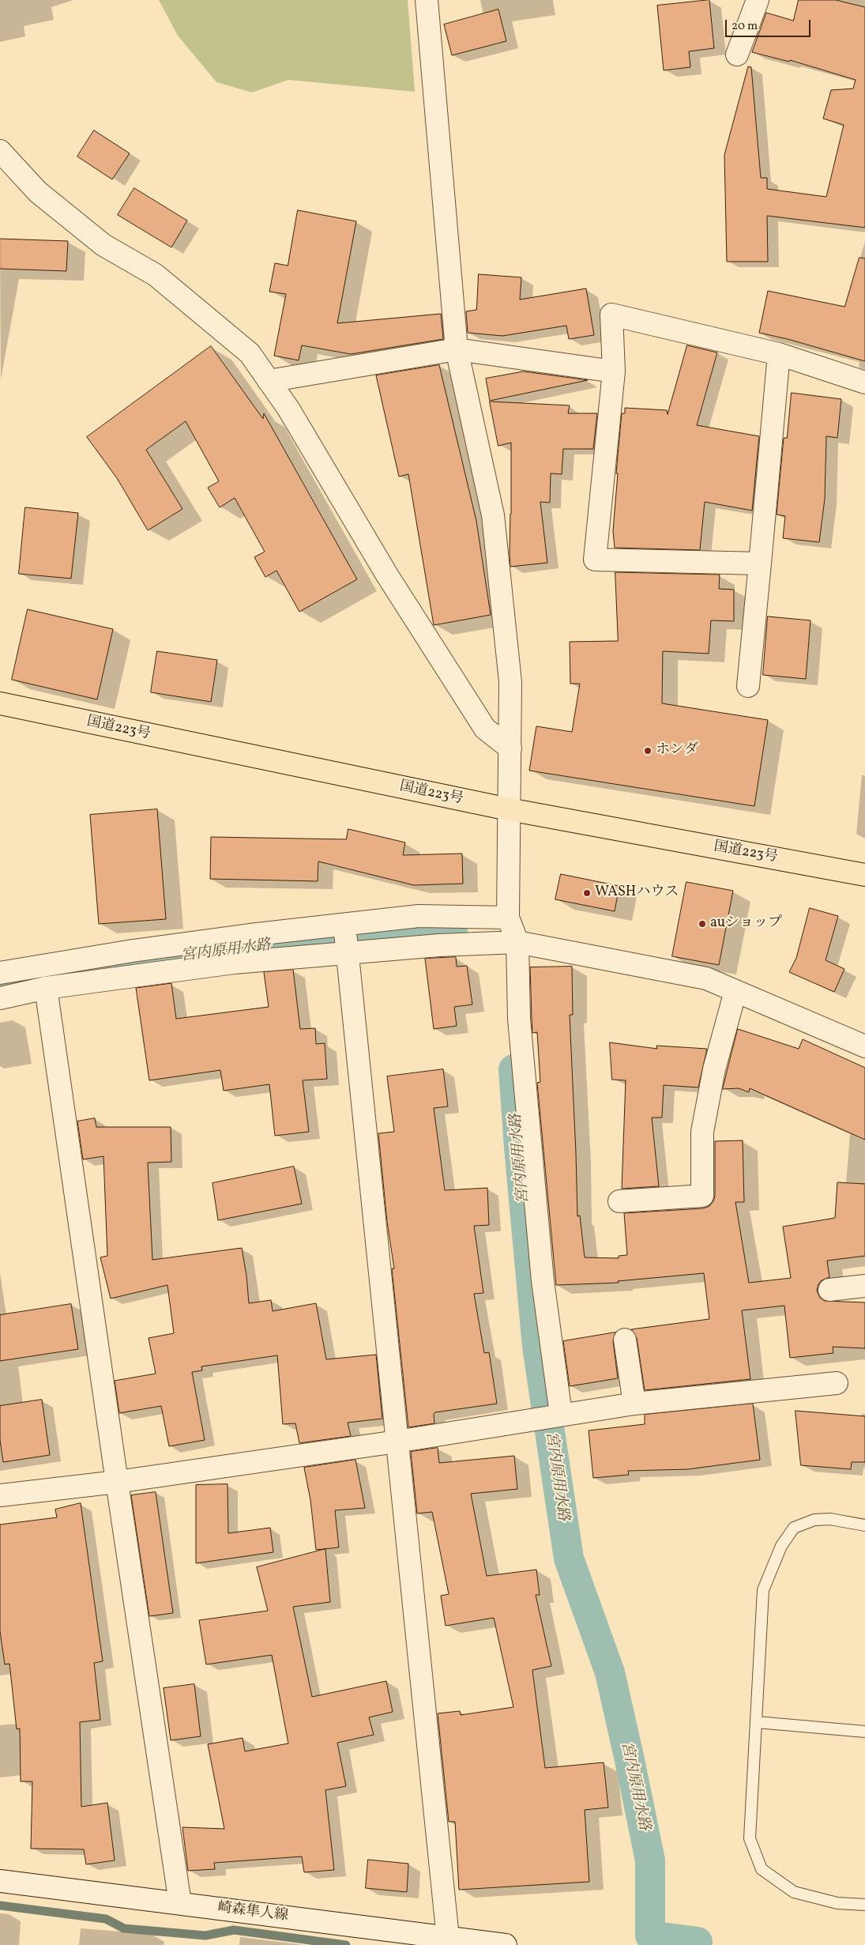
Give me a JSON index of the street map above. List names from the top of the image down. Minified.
{"streets":{"highway":["国道223号"],"street":["崎森隼人線"]},"water":["宮内原用水路"],"places":["ホンダ","WASHハウス","auショップ"],"scale_bar":"20 m"}
